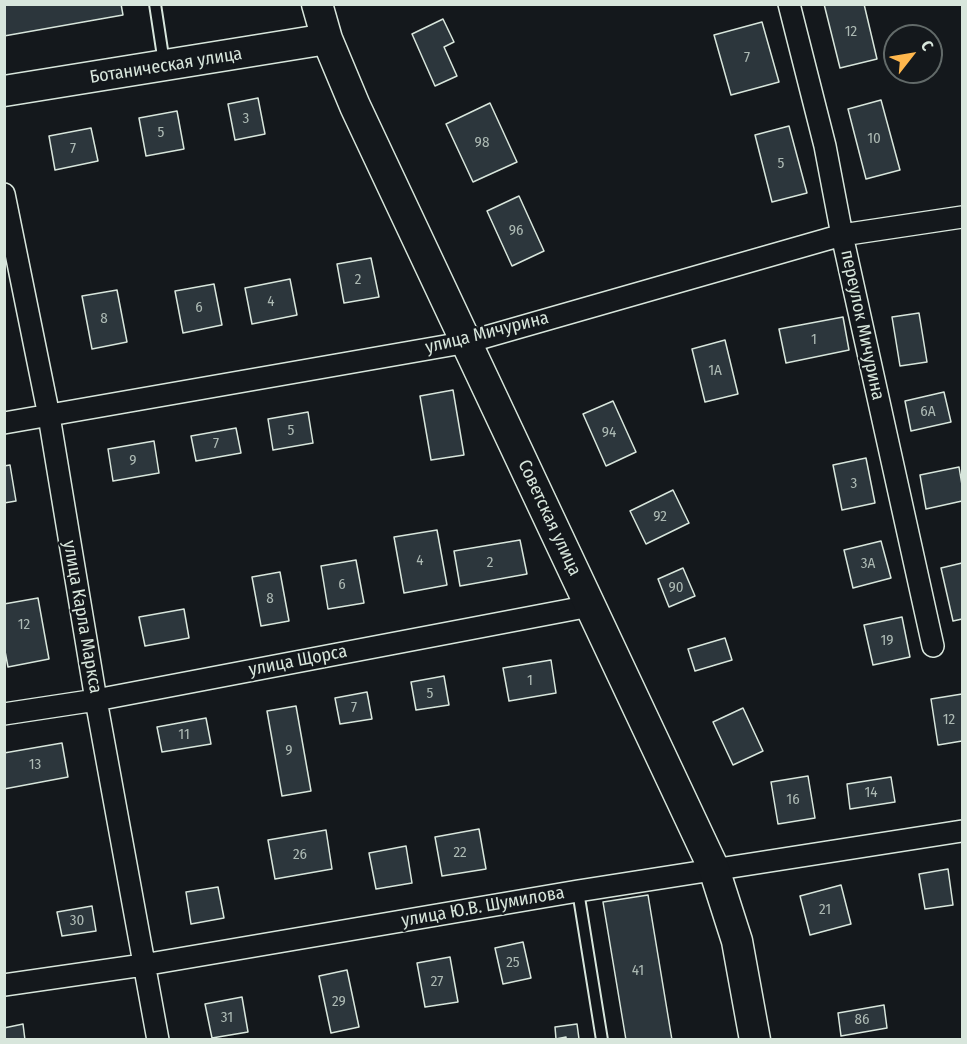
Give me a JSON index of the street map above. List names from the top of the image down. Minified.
{"streets":{"street":["Ботаническая улица","переулок Мичурина","улица Мичурина","Советская улица","улица Карла Маркса","улица Щорса","улица Ю.В. Шумилова"]},"crossings":[["Ботаническая улица","Советская улица"],["переулок Мичурина","улица Мичурина"],["улица Мичурина","Советская улица"],["улица Мичурина","улица Карла Маркса"],["Советская улица","улица Щорса"],["Советская улица","улица Ю.В. Шумилова"],["улица Карла Маркса","улица Щорса"],["улица Карла Маркса","улица Ю.В. Шумилова"]],"house_numbers":["12","7","3","5","10","98","7","5","96","2","4","6","8","1","1А","6А","5","94","7","9","3","92","4","2","3А","6","90","8","12","19","1","5","7","12","11","9","13","14","16","22","26","21","30","25","41","27","29","31","86"],"north":"top right"}
